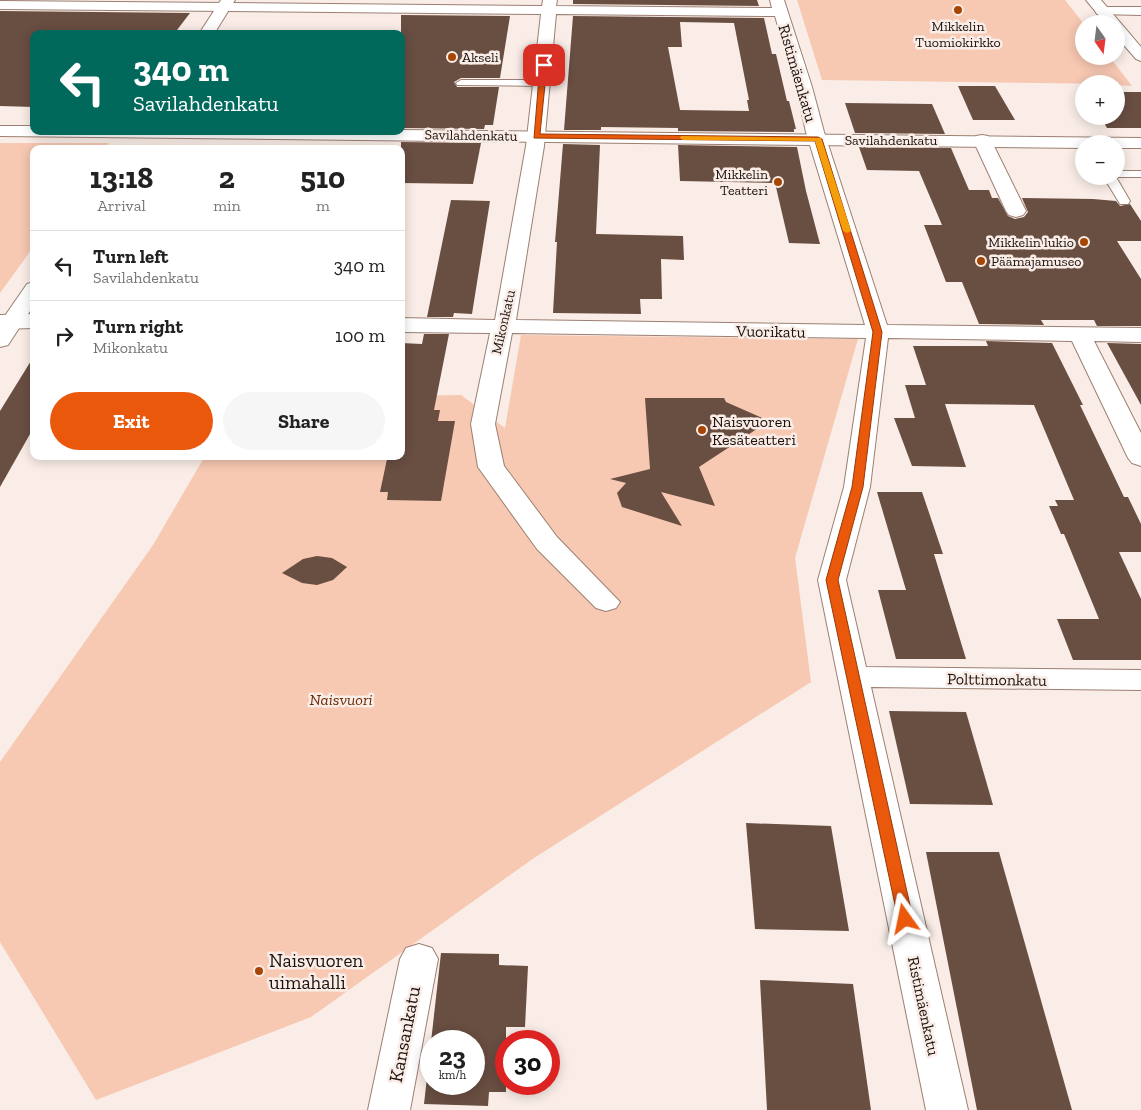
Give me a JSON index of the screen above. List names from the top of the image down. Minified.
{"streets":{"street":["Ristimäenkatu","Savilahdenkatu","Mikonkatu","Vuorikatu","Polttimonkatu","Kansankatu"]},"crossings":[["Ristimäenkatu","Savilahdenkatu"],["Ristimäenkatu","Vuorikatu"],["Ristimäenkatu","Polttimonkatu"],["Savilahdenkatu","Mikonkatu"],["Mikonkatu","Vuorikatu"]],"parks":["Naisvuori"],"places":["Mikkelin Tuomiokirkko","Akseli","Mikkelin Teatteri","Mikkelin lukio","Päämajamuseo","Naisvuoren Kesäteatteri","Naisvuoren uimahalli"],"north":"bottom","page":{"map_buttons":["+","−"],"turn":["340 m","Savilahdenkatu"],"eta":["13:18","Arrival","2","min","510","m"],"list":[{"name":"Turn left","note":"Savilahdenkatu","value":"340 m"},{"name":"Turn right","note":"Mikonkatu","value":"100 m"}],"buttons":["Exit","Share"],"speed":"23 km/h","limit":"30"}}
